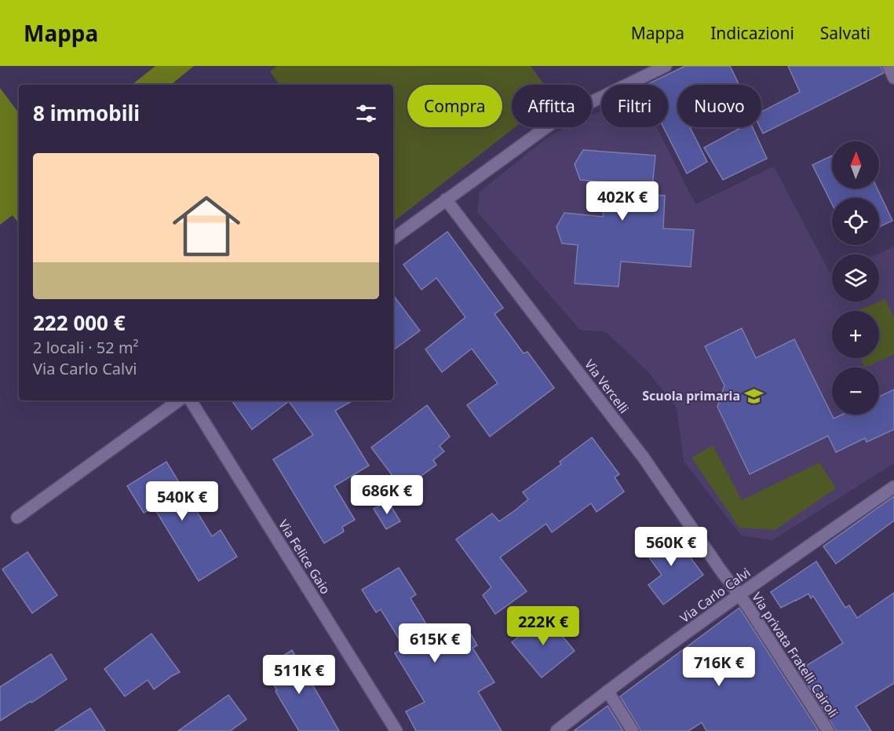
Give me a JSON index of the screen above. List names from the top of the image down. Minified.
{"streets":{"street":["Via Vercelli","Via Felice Gaio","Via Carlo Calvi","Via privata Fratelli Cairoli"]},"crossings":[["Via Vercelli","Via Carlo Calvi"],["Via Vercelli","Via privata Fratelli Cairoli"],["Via Carlo Calvi","Via privata Fratelli Cairoli"]],"places":{"school or university":["Scuola primaria"]},"north":"top","page":{"header":"Mappa","nav":["Mappa","Indicazioni","Salvati"],"chip":["Compra","Affitta","Filtri","Nuovo"],"heading":"8 immobili","map_buttons":["+","−"],"list":[{"name":"222 000 €","note":"2 locali · 52 m² · Via Carlo Calvi"}],"price":["402K €","686K €","540K €","560K €","222K €","615K €","716K €","511K €"]}}
